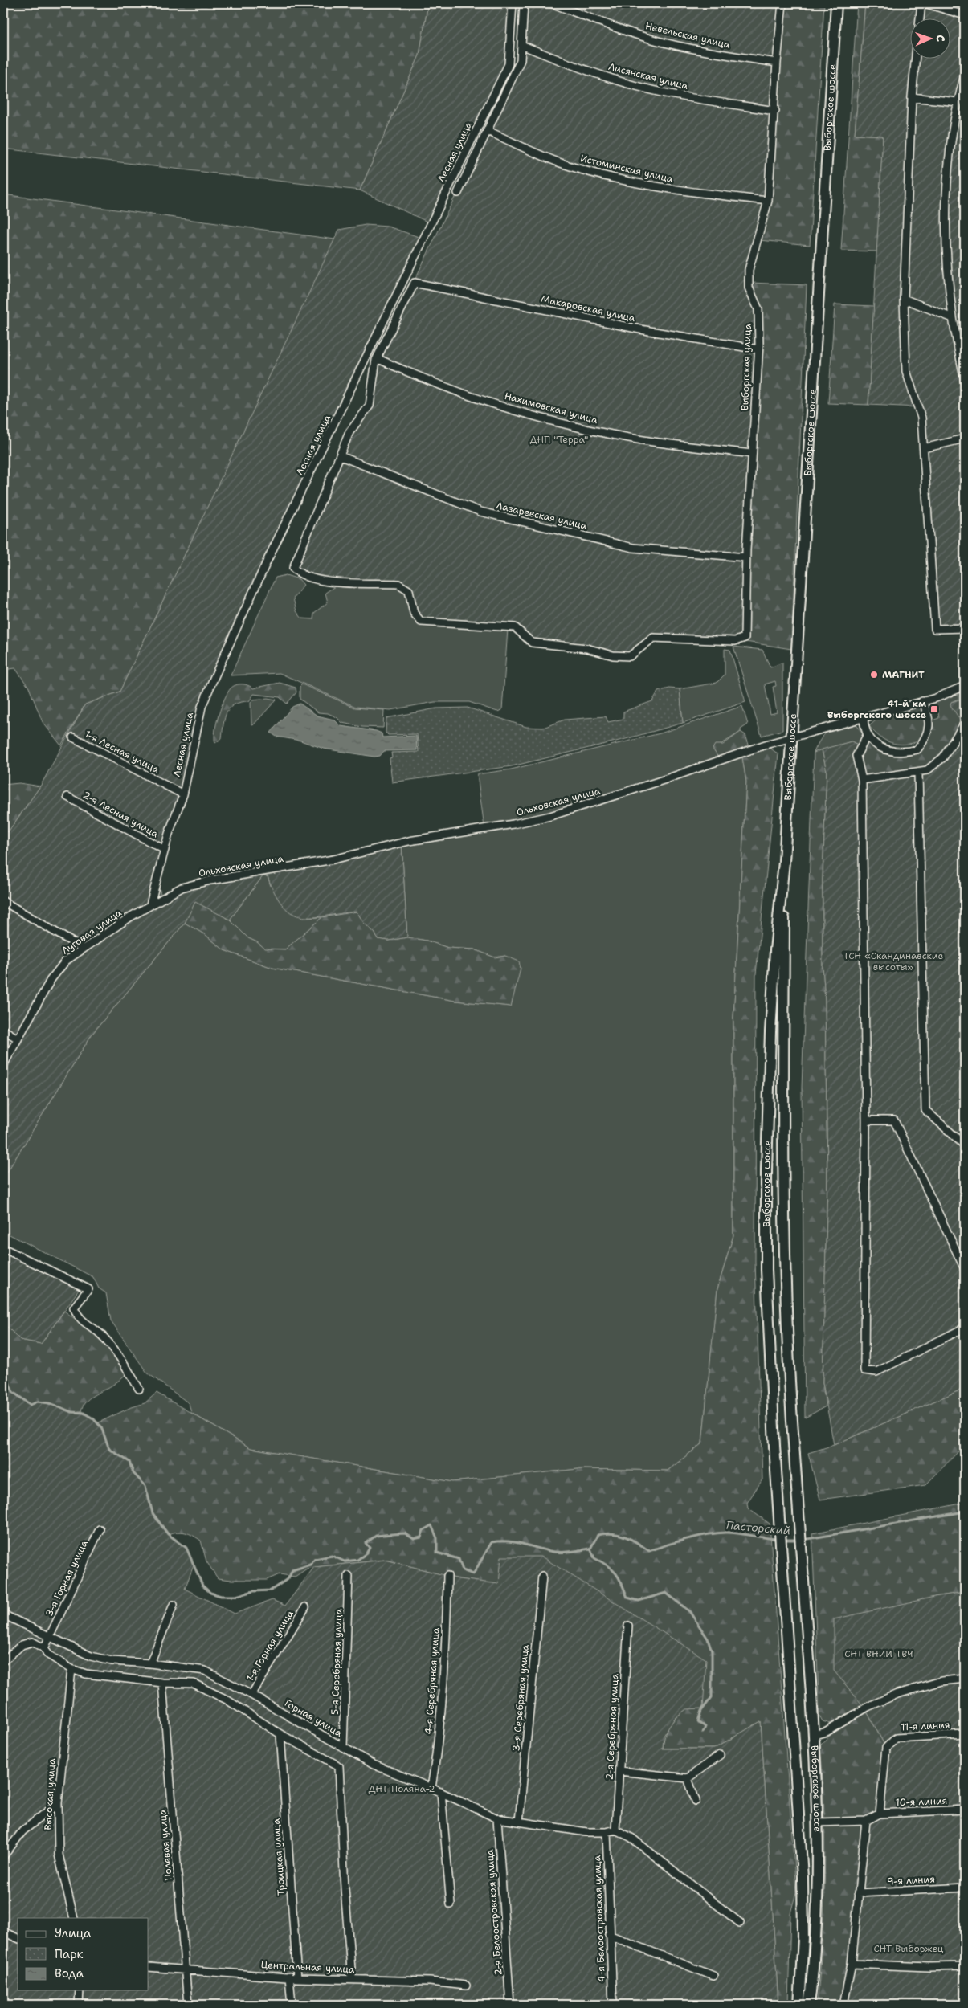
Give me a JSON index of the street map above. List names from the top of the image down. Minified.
{"streets":{"main road":["Выборгское шоссе"],"street":["Невельская улица","Лисянская улица","Лесная улица","Истоминская улица","Макаровская улица","Выборгская улица","Нахимовская улица","Лазаревская улица","1-я Лесная улица","Ольховская улица","2-я Лесная улица","Луговая улица","3-я Горная улица","1-я Горная улица","5-я Серебряная улица","4-я Серебряная улица","3-я Серебряная улица","Горная улица","11-я линия","2-я Серебряная улица","Высокая улица","10-я линия","Полевая улица","Троицкая улица","9-я линия","2-я Белоостровская улица","4-я Белоостровская улица","Центральная улица"]},"crossings":[["Невельская улица","Выборгская улица"],["Лисянская улица","Выборгская улица"],["Выборгское шоссе","Ольховская улица"],["Лесная улица","1-я Лесная улица"],["Лесная улица","Ольховская улица"],["Лесная улица","2-я Лесная улица"],["Лесная улица","Луговая улица"],["Истоминская улица","Выборгская улица"],["Макаровская улица","Выборгская улица"],["Макаровская улица","Нахимовская улица"],["Выборгская улица","Нахимовская улица"],["Выборгская улица","Лазаревская улица"],["Ольховская улица","Луговая улица"],["3-я Горная улица","Горная улица"],["1-я Горная улица","Горная улица"],["5-я Серебряная улица","Горная улица"],["4-я Серебряная улица","Горная улица"],["3-я Серебряная улица","Горная улица"],["Горная улица","2-я Серебряная улица"],["Горная улица","2-я Белоостровская улица"],["Горная улица","4-я Белоостровская улица"],["11-я линия","10-я линия"],["Полевая улица","Центральная улица"],["Троицкая улица","Центральная улица"]],"water":["Пасторский"],"parks":["ДНП \"Терра\"","ТСН «Скандинавские высоты»","СНТ ВНИИ ТВЧ","ДНТ Поляна-2","СНТ Выборжец"],"places":{"other":["МАГНИТ"],"transit":["41-й км Выборгского шоссе"]},"legend":["Улица","Парк","Вода"],"north":"right"}
